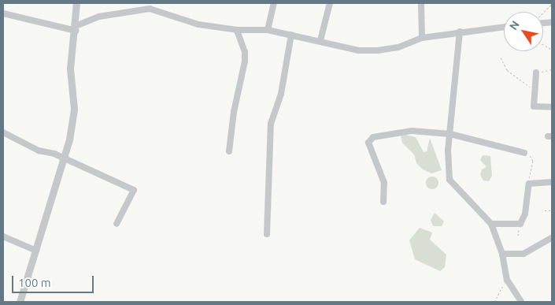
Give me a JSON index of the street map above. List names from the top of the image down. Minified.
{"scale_bar":"100 m","north":"top left"}
